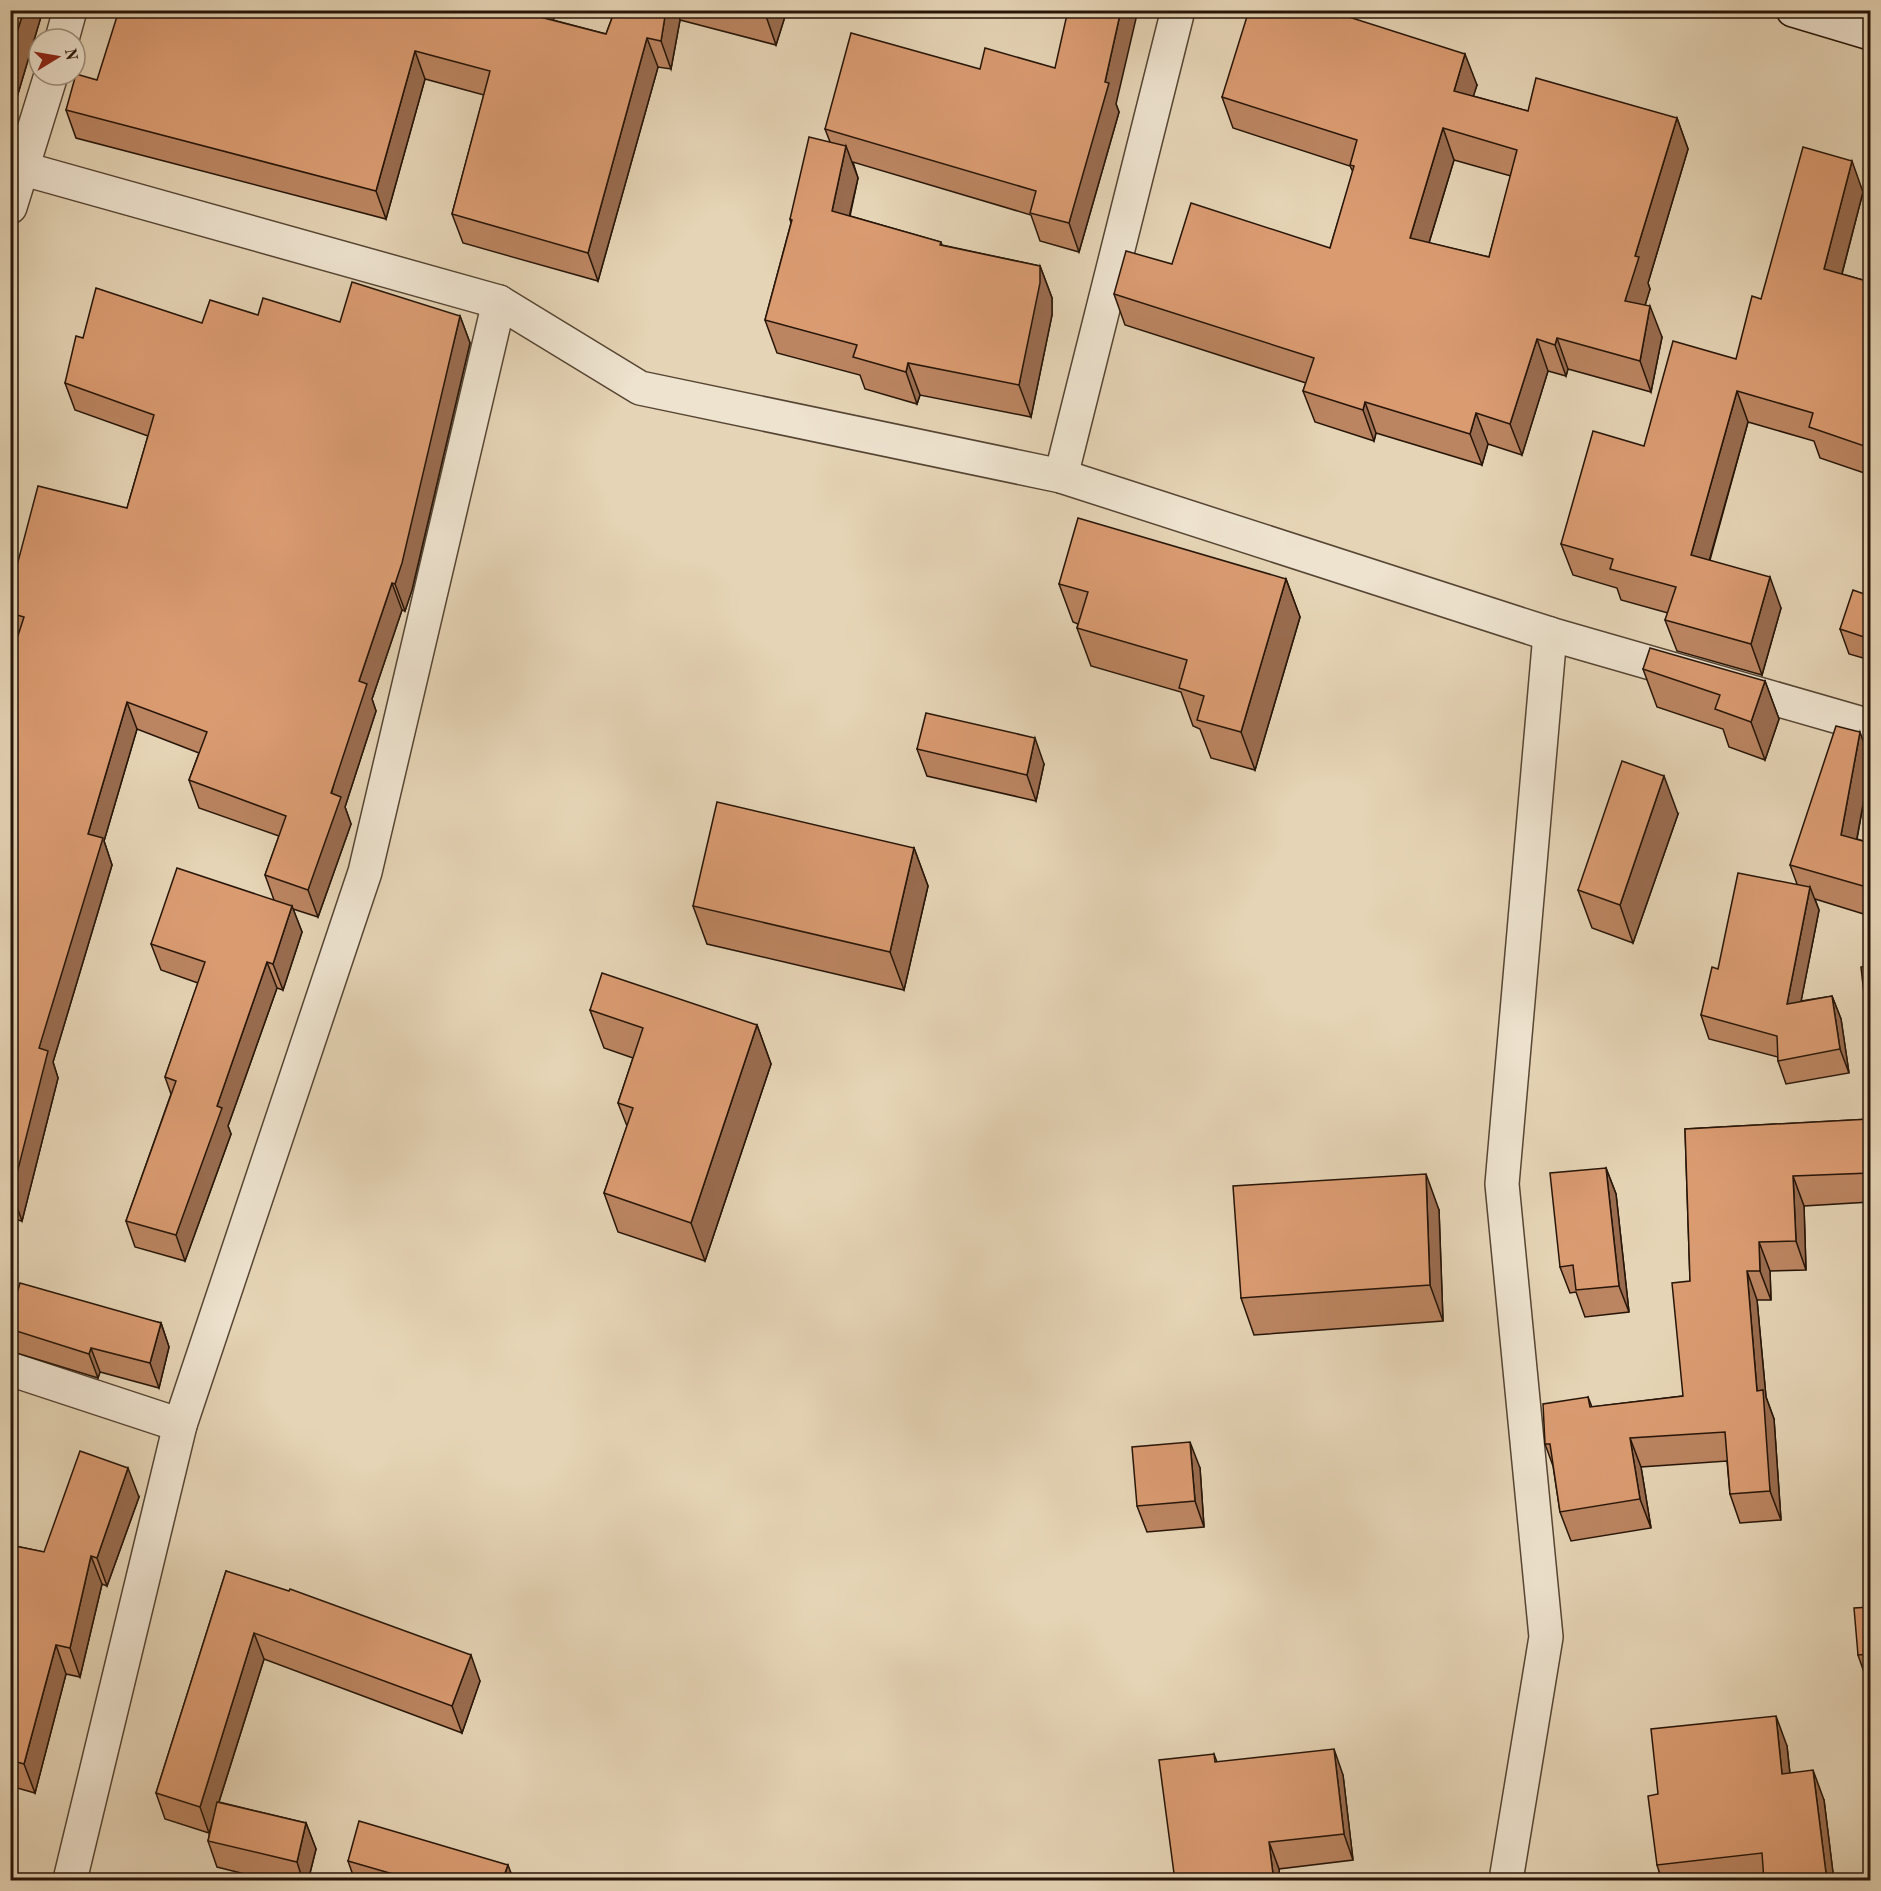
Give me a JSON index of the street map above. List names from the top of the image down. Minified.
{"north":"right"}
